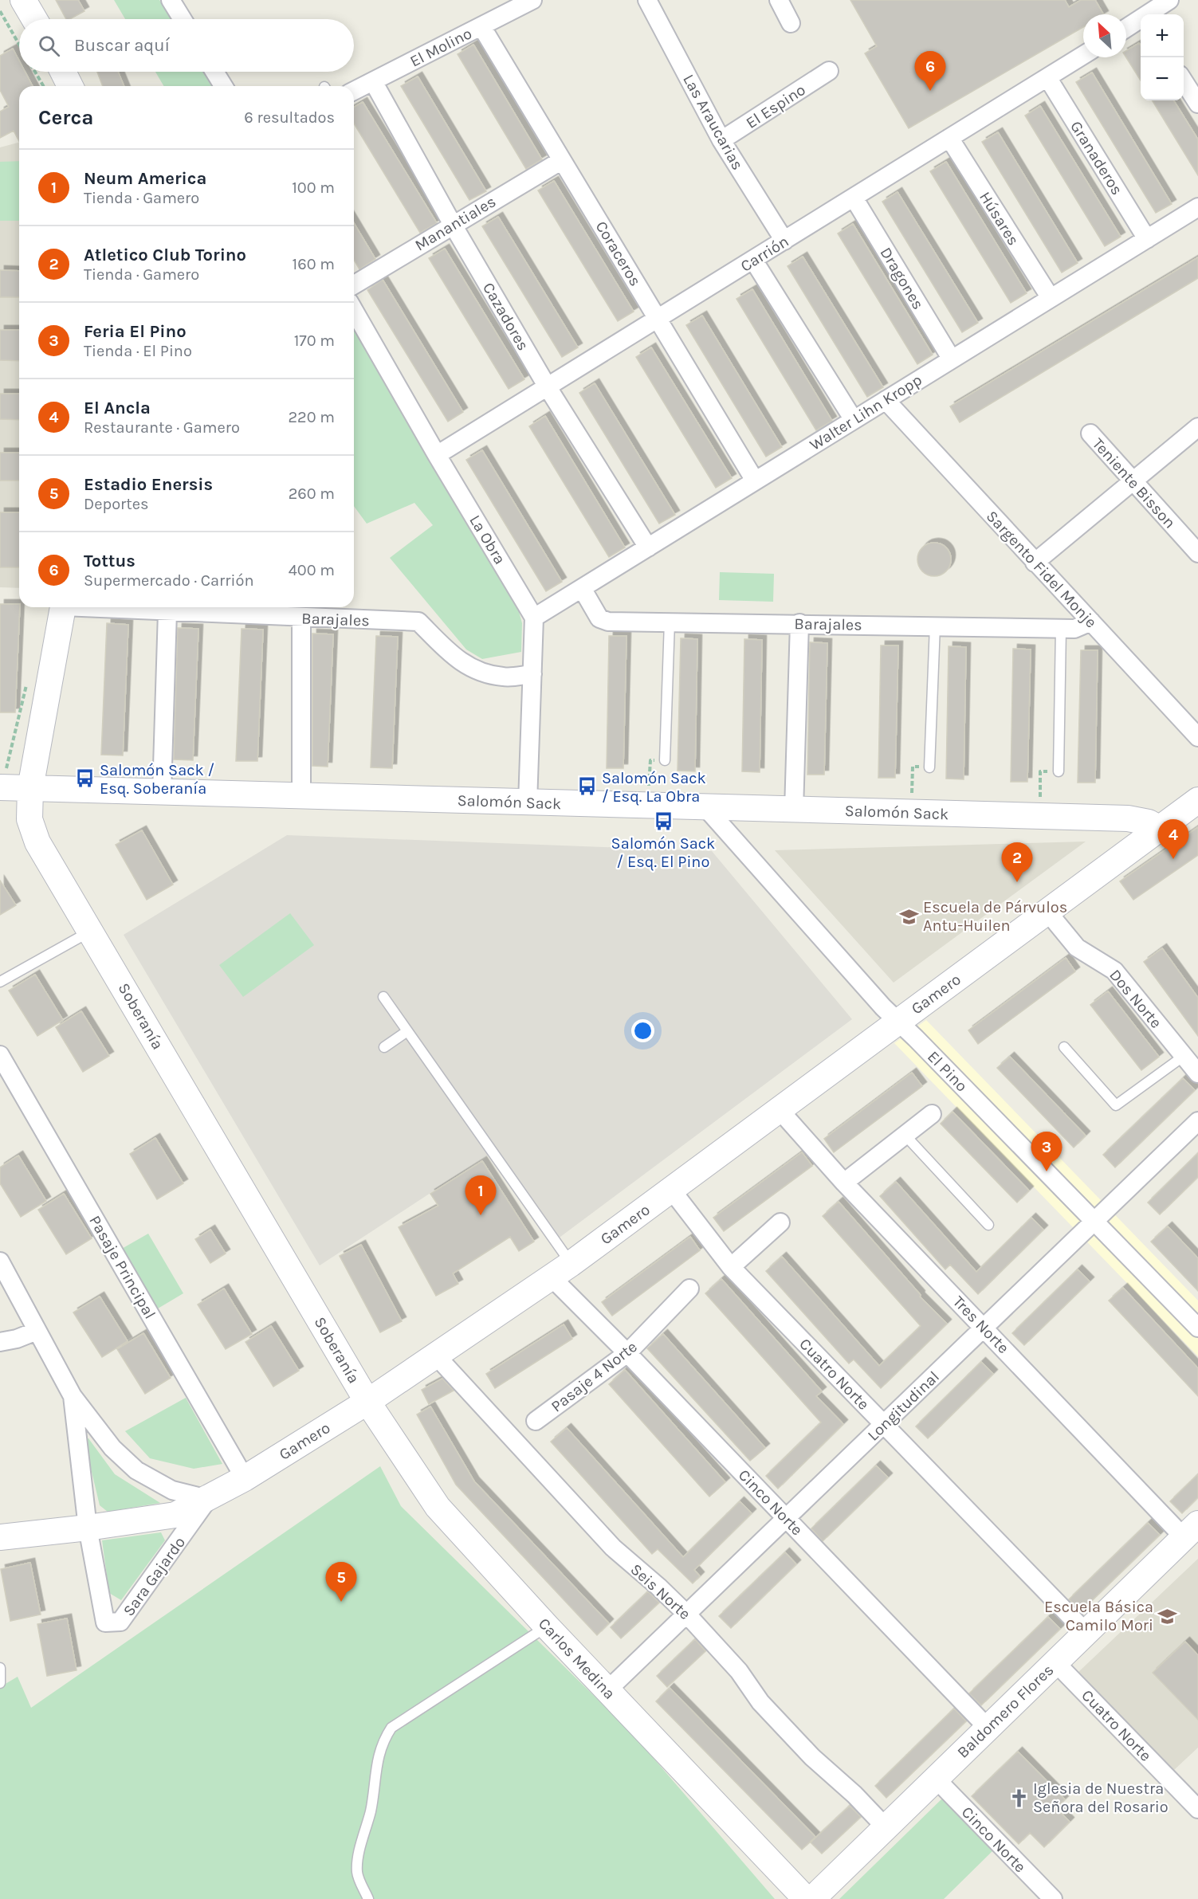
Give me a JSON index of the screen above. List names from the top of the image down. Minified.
{"streets":{"street":["El Molino","El Espino","Las Araucarias","Granaderos","Húsares","Manantiales","Coraceros","Carrión","Dragones","Cazadores","Walter Lihn Kropp","Teniente Bisson","La Obra","Sargento Fidel Monje","Barajales","Salomón Sack","Gamero","Dos Norte","Soberanía","El Pino","Pasaje Principal","Tres Norte","Cuatro Norte","Pasaje 4 Norte","Longitudinal","Cinco Norte","Sara Gajardo","Seis Norte","Carlos Medina","Baldomero Flores"]},"crossings":[["El Molino","Coraceros"],["El Molino","Cazadores"],["El Espino","Las Araucarias"],["Las Araucarias","Carrión"],["Granaderos","Carrión"],["Granaderos","Walter Lihn Kropp"],["Húsares","Carrión"],["Húsares","Walter Lihn Kropp"],["Manantiales","Coraceros"],["Manantiales","Cazadores"],["Coraceros","Carrión"],["Coraceros","Walter Lihn Kropp"],["Carrión","Dragones"],["Carrión","Cazadores"],["Carrión","La Obra"],["Dragones","Walter Lihn Kropp"],["Cazadores","Walter Lihn Kropp"],["Walter Lihn Kropp","La Obra"],["Walter Lihn Kropp","Sargento Fidel Monje"],["Walter Lihn Kropp","Barajales"],["Sargento Fidel Monje","Barajales"],["Salomón Sack","Gamero"],["Salomón Sack","Soberanía"],["Salomón Sack","El Pino"],["Gamero","Dos Norte"],["Gamero","Soberanía"],["Gamero","El Pino"],["Gamero","Pasaje Principal"],["Gamero","Tres Norte"],["Gamero","Cuatro Norte"],["Gamero","Cinco Norte"],["Gamero","Sara Gajardo"],["Gamero","Seis Norte"],["Gamero","Carlos Medina"],["Soberanía","Carlos Medina"],["El Pino","Longitudinal"],["Tres Norte","Longitudinal"],["Tres Norte","Baldomero Flores"],["Cuatro Norte","Longitudinal"],["Cuatro Norte","Baldomero Flores"],["Pasaje 4 Norte","Cinco Norte"],["Longitudinal","Cinco Norte"],["Longitudinal","Seis Norte"],["Longitudinal","Carlos Medina"],["Cinco Norte","Baldomero Flores"],["Seis Norte","Baldomero Flores"]],"places":{"bus stop":["Salomón Sack / Esq. Soberanía","Salomón Sack / Esq. La Obra","Salomón Sack / Esq. El Pino"],"school or university":["Escuela de Párvulos Antu-Huilen","Escuela Básica Camilo Mori"],"church":["Iglesia de Nuestra Señora del Rosario"]},"north":"top left","page":{"map_buttons":["+","−"],"search":"Buscar aquí","pins":["6","4","2","3","1","5"],"heading":["Cerca","6 resultados"],"list":[{"mark":"1","name":"Neum America","note":"Tienda · Gamero","value":"100 m"},{"mark":"2","name":"Atletico Club Torino","note":"Tienda · Gamero","value":"160 m"},{"mark":"3","name":"Feria El Pino","note":"Tienda · El Pino","value":"170 m"},{"mark":"4","name":"El Ancla","note":"Restaurante · Gamero","value":"220 m"},{"mark":"5","name":"Estadio Enersis","note":"Deportes","value":"260 m"},{"mark":"6","name":"Tottus","note":"Supermercado · Carrión","value":"400 m"}]}}
